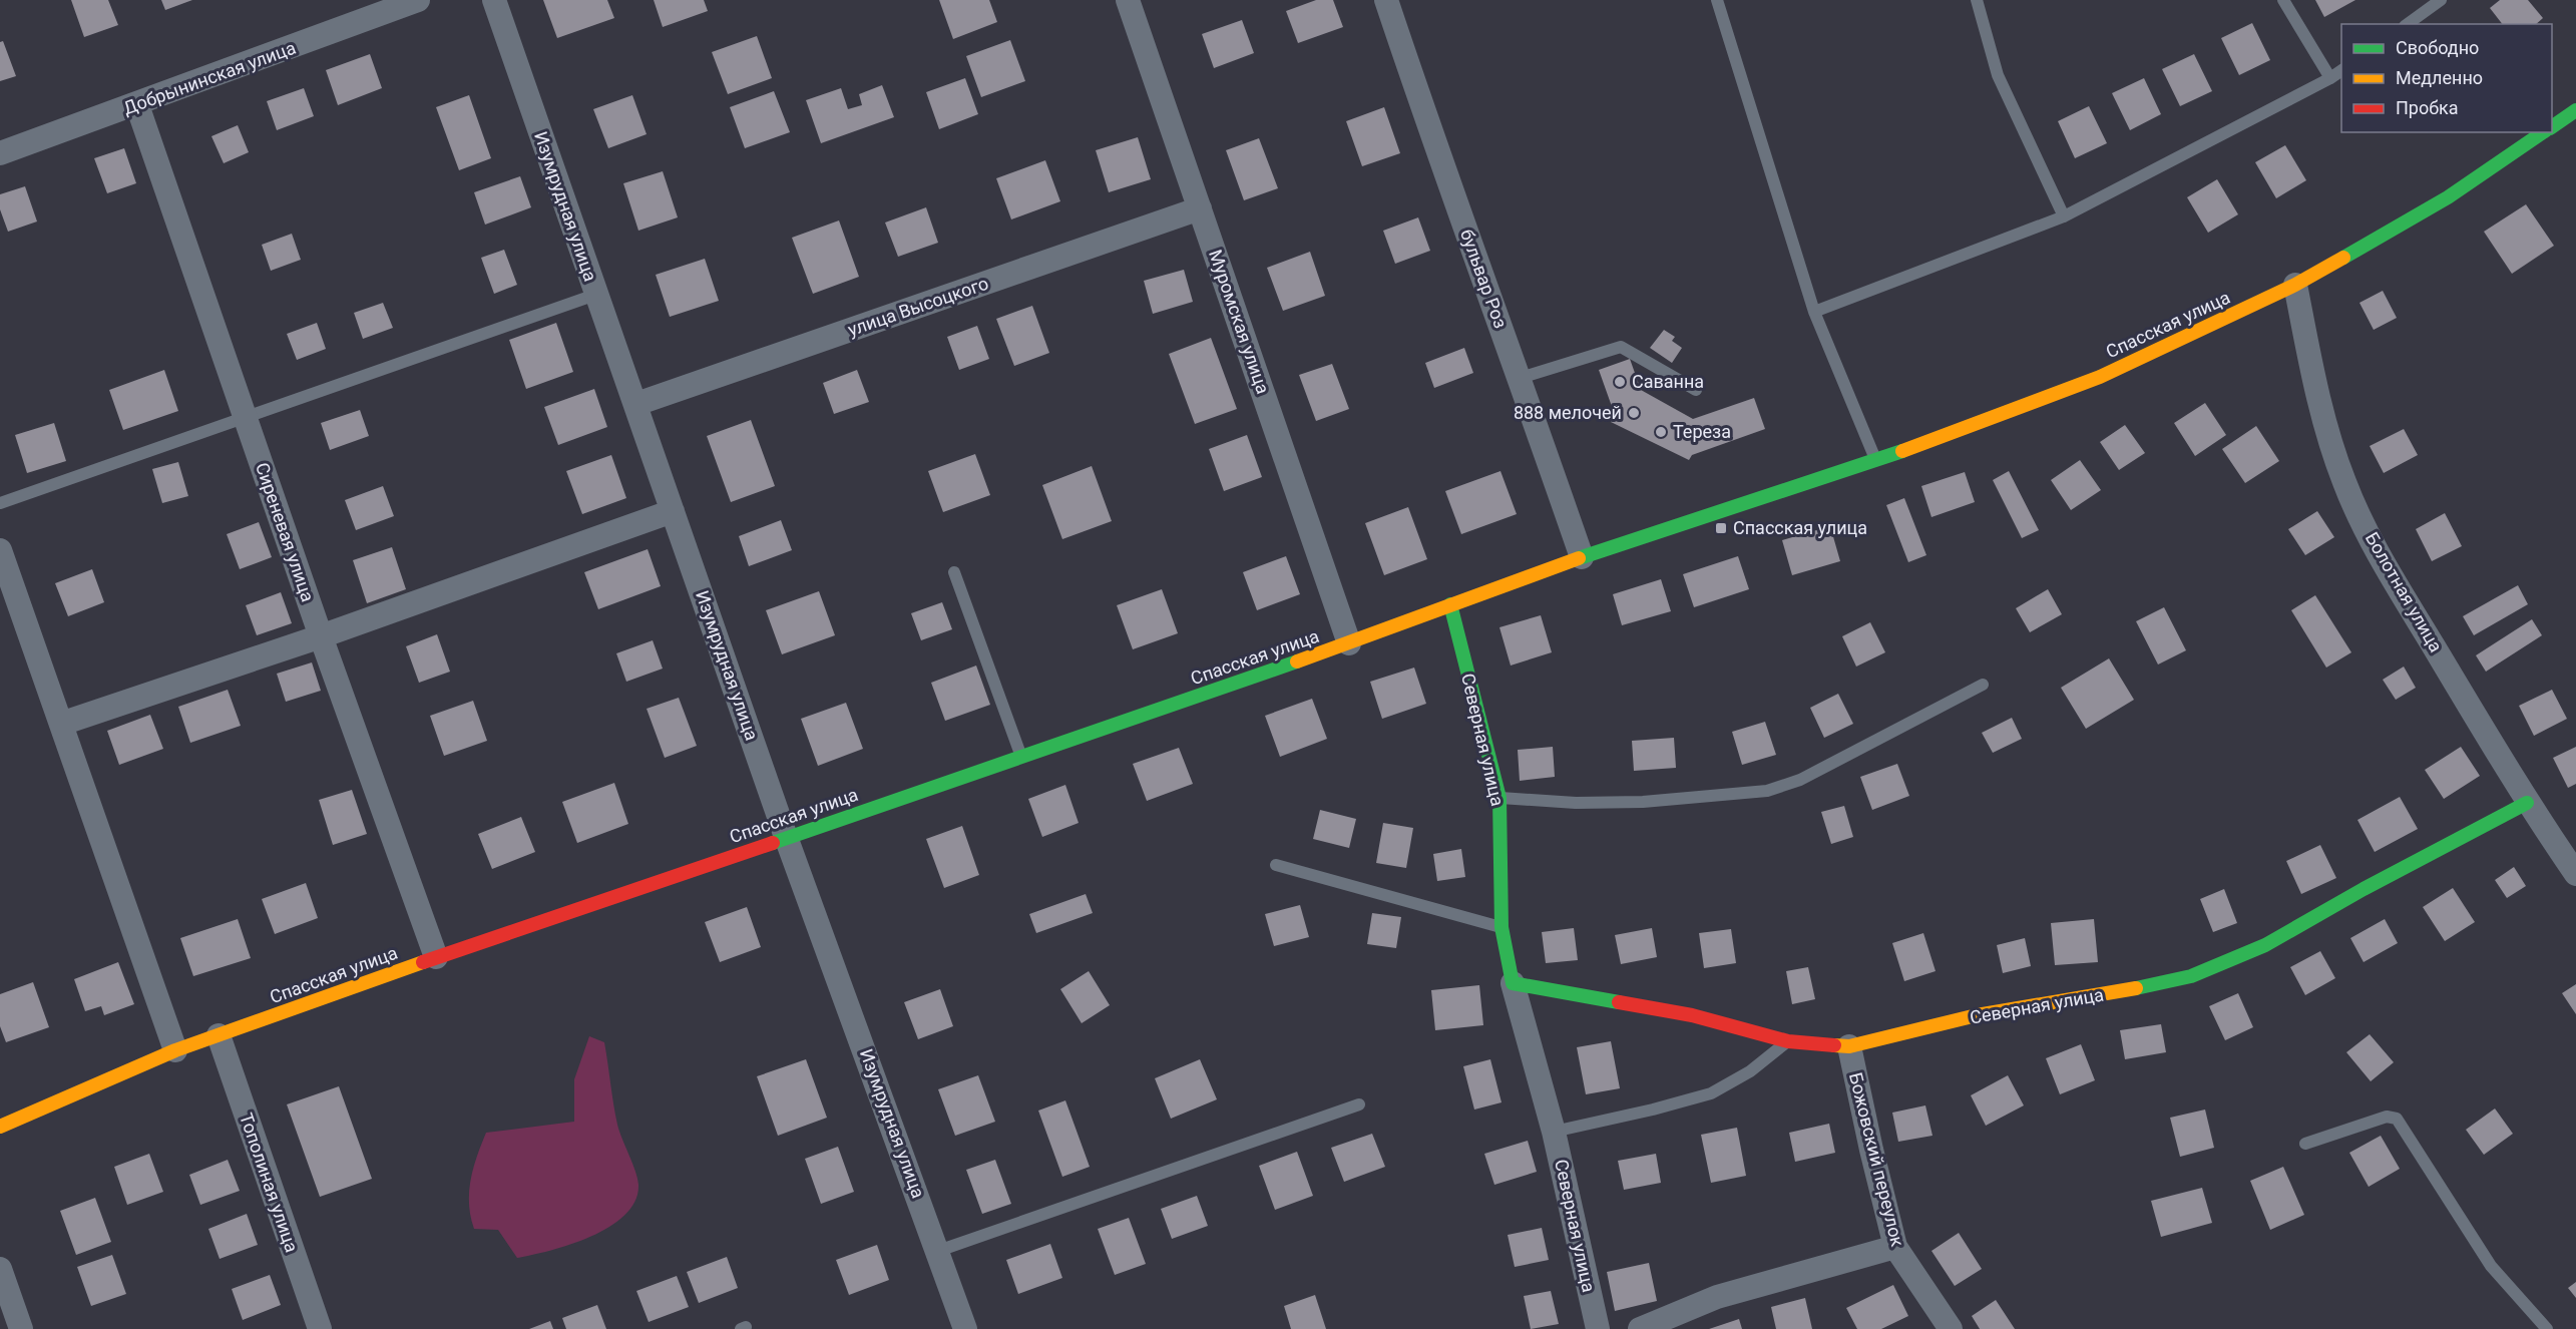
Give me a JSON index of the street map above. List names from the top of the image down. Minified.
{"streets":{"street":["Добрынинская улица","Изумрудная улица","бульвар Роз","улица Высоцкого","Муромская улица","Спасская улица","Сиреневая улица","Болотная улица","Северная улица","Божовский переулок","Тополиная улица"]},"crossings":[["Добрынинская улица","Сиреневая улица"],["Изумрудная улица","улица Высоцкого"],["Изумрудная улица","Спасская улица"],["бульвар Роз","Спасская улица"],["улица Высоцкого","Муромская улица"],["Муромская улица","Спасская улица"],["Спасская улица","Сиреневая улица"],["Спасская улица","Болотная улица"],["Спасская улица","Северная улица"],["Спасская улица","Тополиная улица"],["Болотная улица","Северная улица"],["Северная улица","Божовский переулок"]],"places":{"other":["Саванна","888 мелочей","Тереза"],"transit":["Спасская улица"]},"legend":["Свободно","Медленно","Пробка"]}
